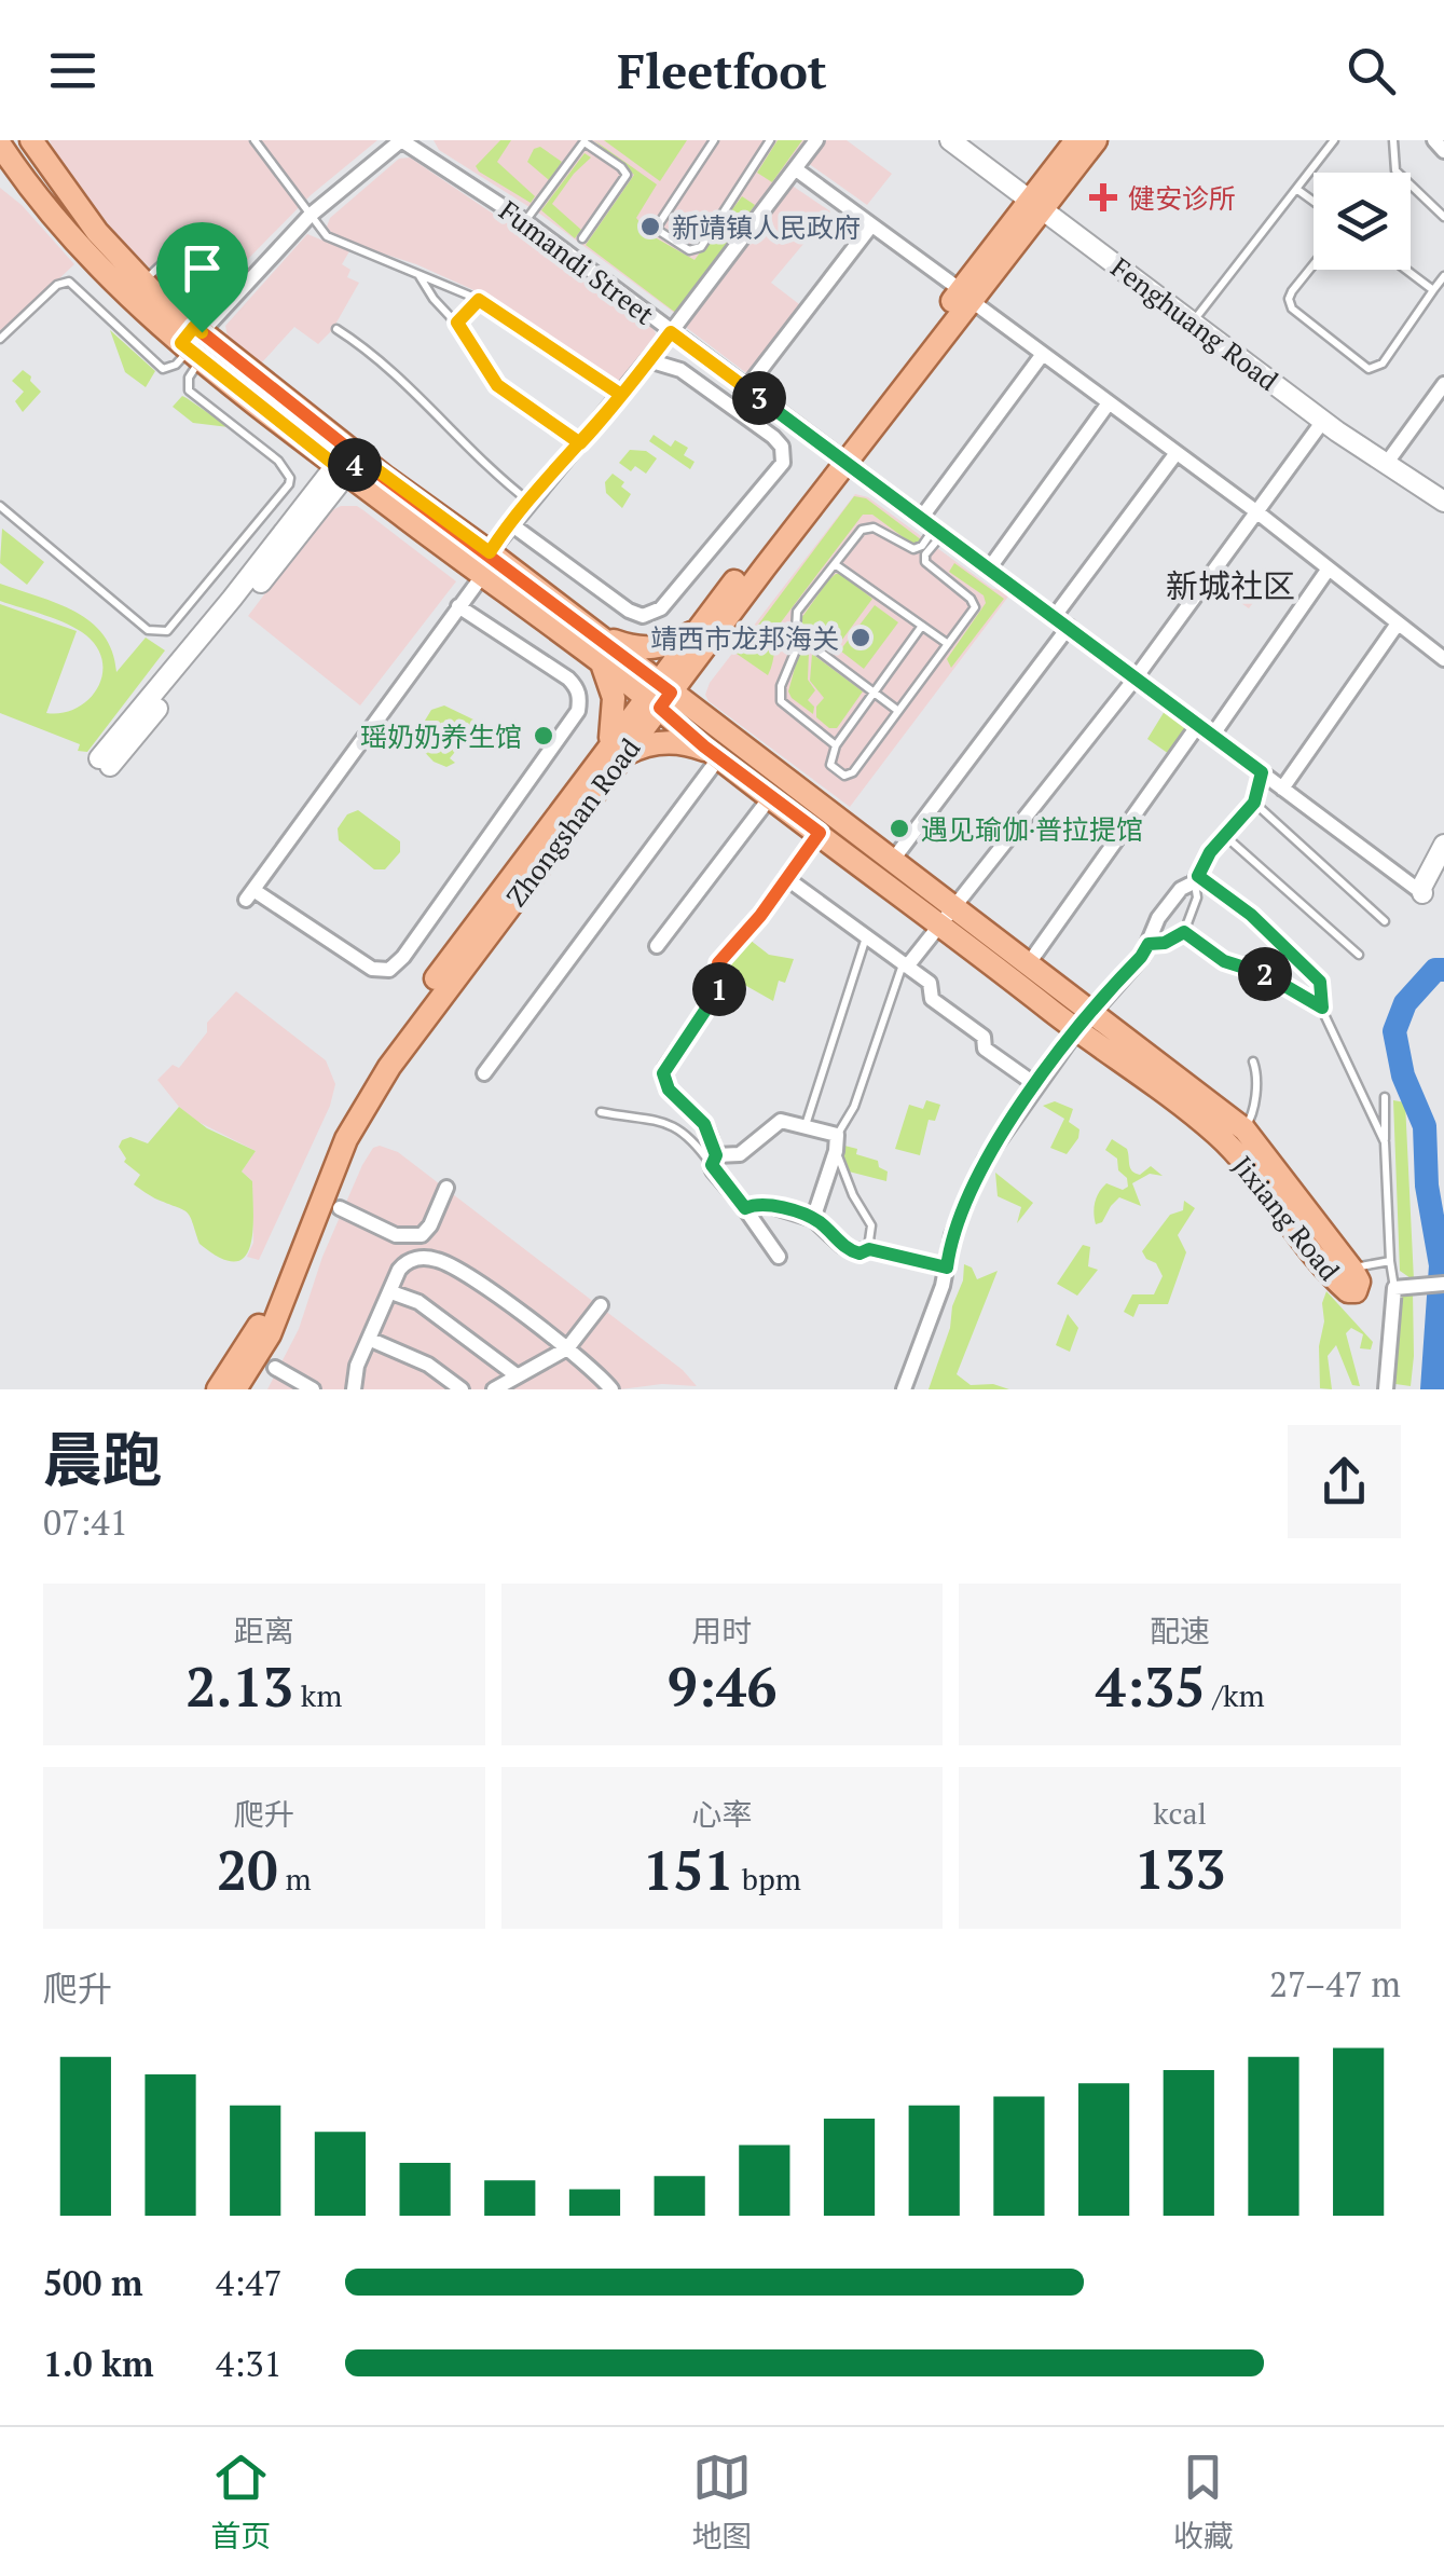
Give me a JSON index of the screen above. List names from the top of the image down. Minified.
{"streets":{"main road":["Fenghuang Road","Zhongshan Road","Jixiang Road"],"street":["Fumandi Street"]},"crossings":[["Fumandi Street","Zhongshan Road"],["Fenghuang Road","Zhongshan Road"],["Zhongshan Road","Jixiang Road"]],"districts":["新城社区"],"places":{"health":["健安诊所"],"other":["新靖镇人民政府","靖西市龙邦海关","瑶奶奶养生馆","遇见瑜伽·普拉提馆"]},"page":{"header":"Fleetfoot","pins":["3","4","2","1"],"heading":["晨跑","07:41"],"stats":[["距离","2.13 km"],["用时","9:46"],["配速","4:35 /km"],["爬升","20 m"],["心率","151 bpm"],["kcal","133"]],"chart":["爬升","27–47 m"],"list":[{"name":"500 m","note":"4:47"},{"name":"1.0 km","note":"4:31"}],"tabs":["首页","地图","收藏"]}}
